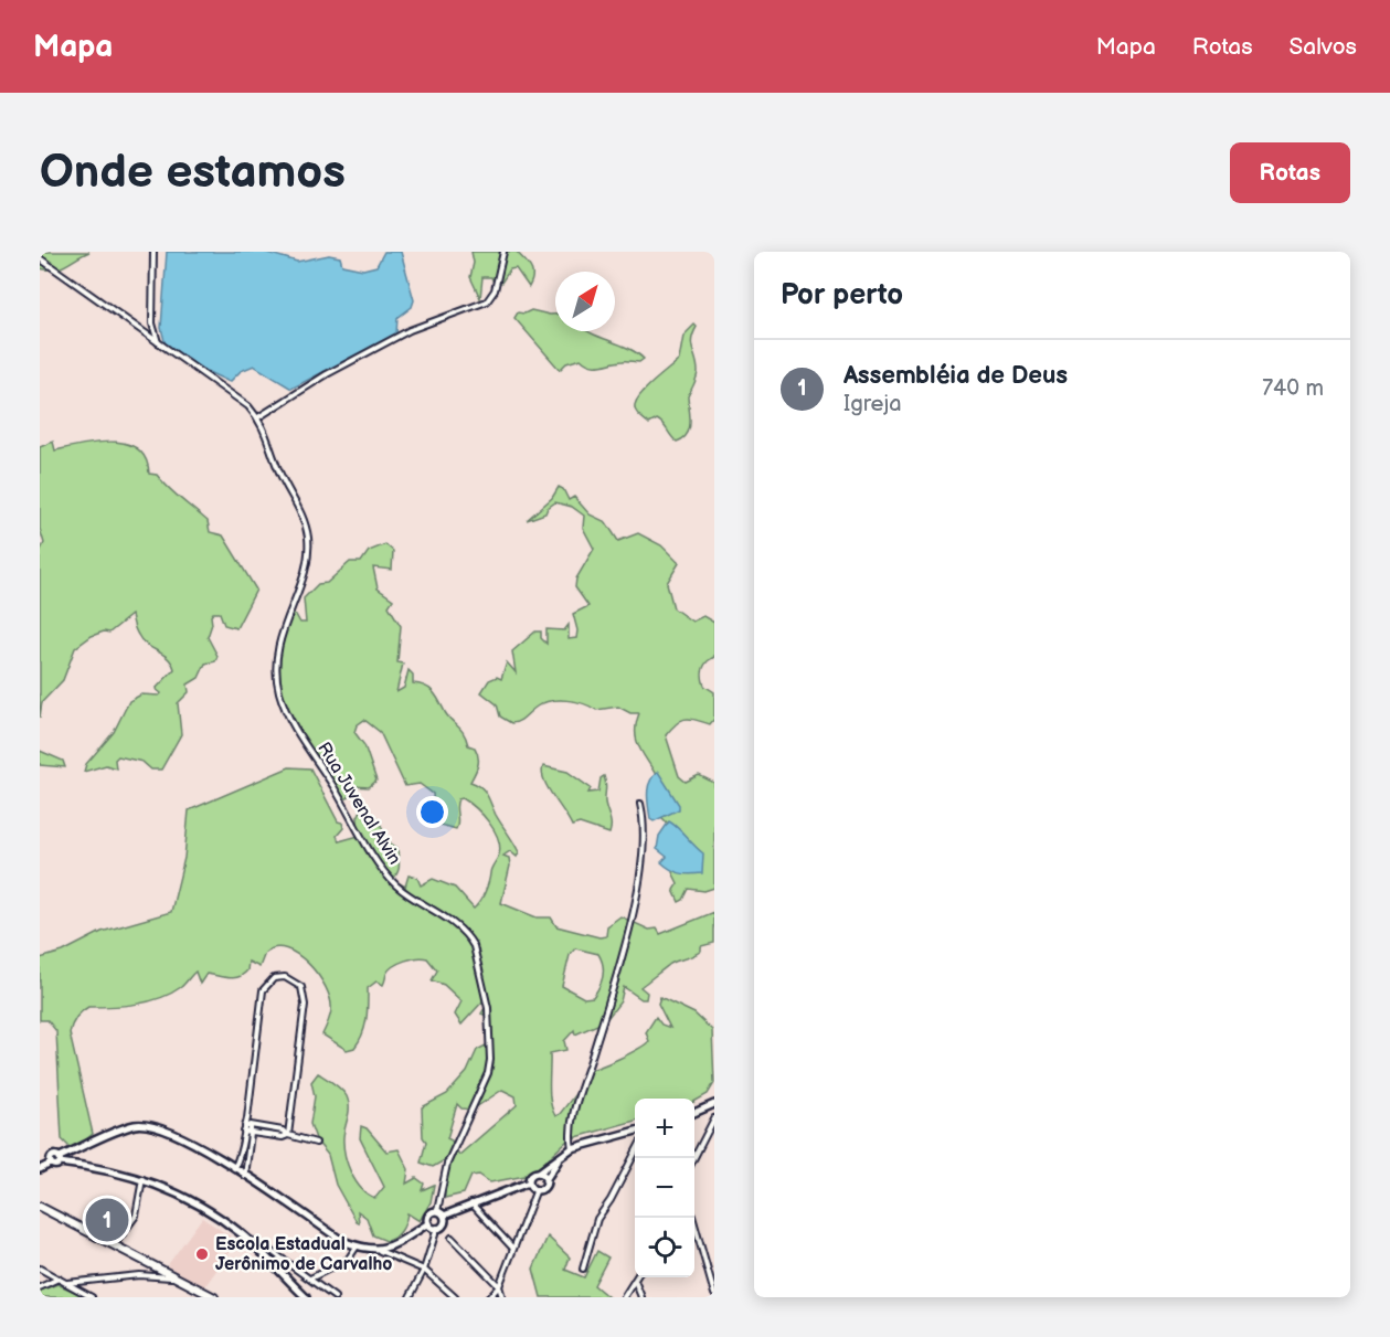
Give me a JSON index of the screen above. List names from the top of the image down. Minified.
{"streets":{"street":["Rua Juvenal Alvin"]},"places":["Escola Estadual Jerônimo de Carvalho"],"north":"top right","page":{"header":"Mapa","nav":["Mapa","Rotas","Salvos"],"buttons":"Rotas","title":"Onde estamos","heading":"Por perto","list":[{"mark":"1","name":"Assembléia de Deus","note":"Igreja","value":"740 m"}],"map_buttons":["+","−"],"pins":"1"}}
